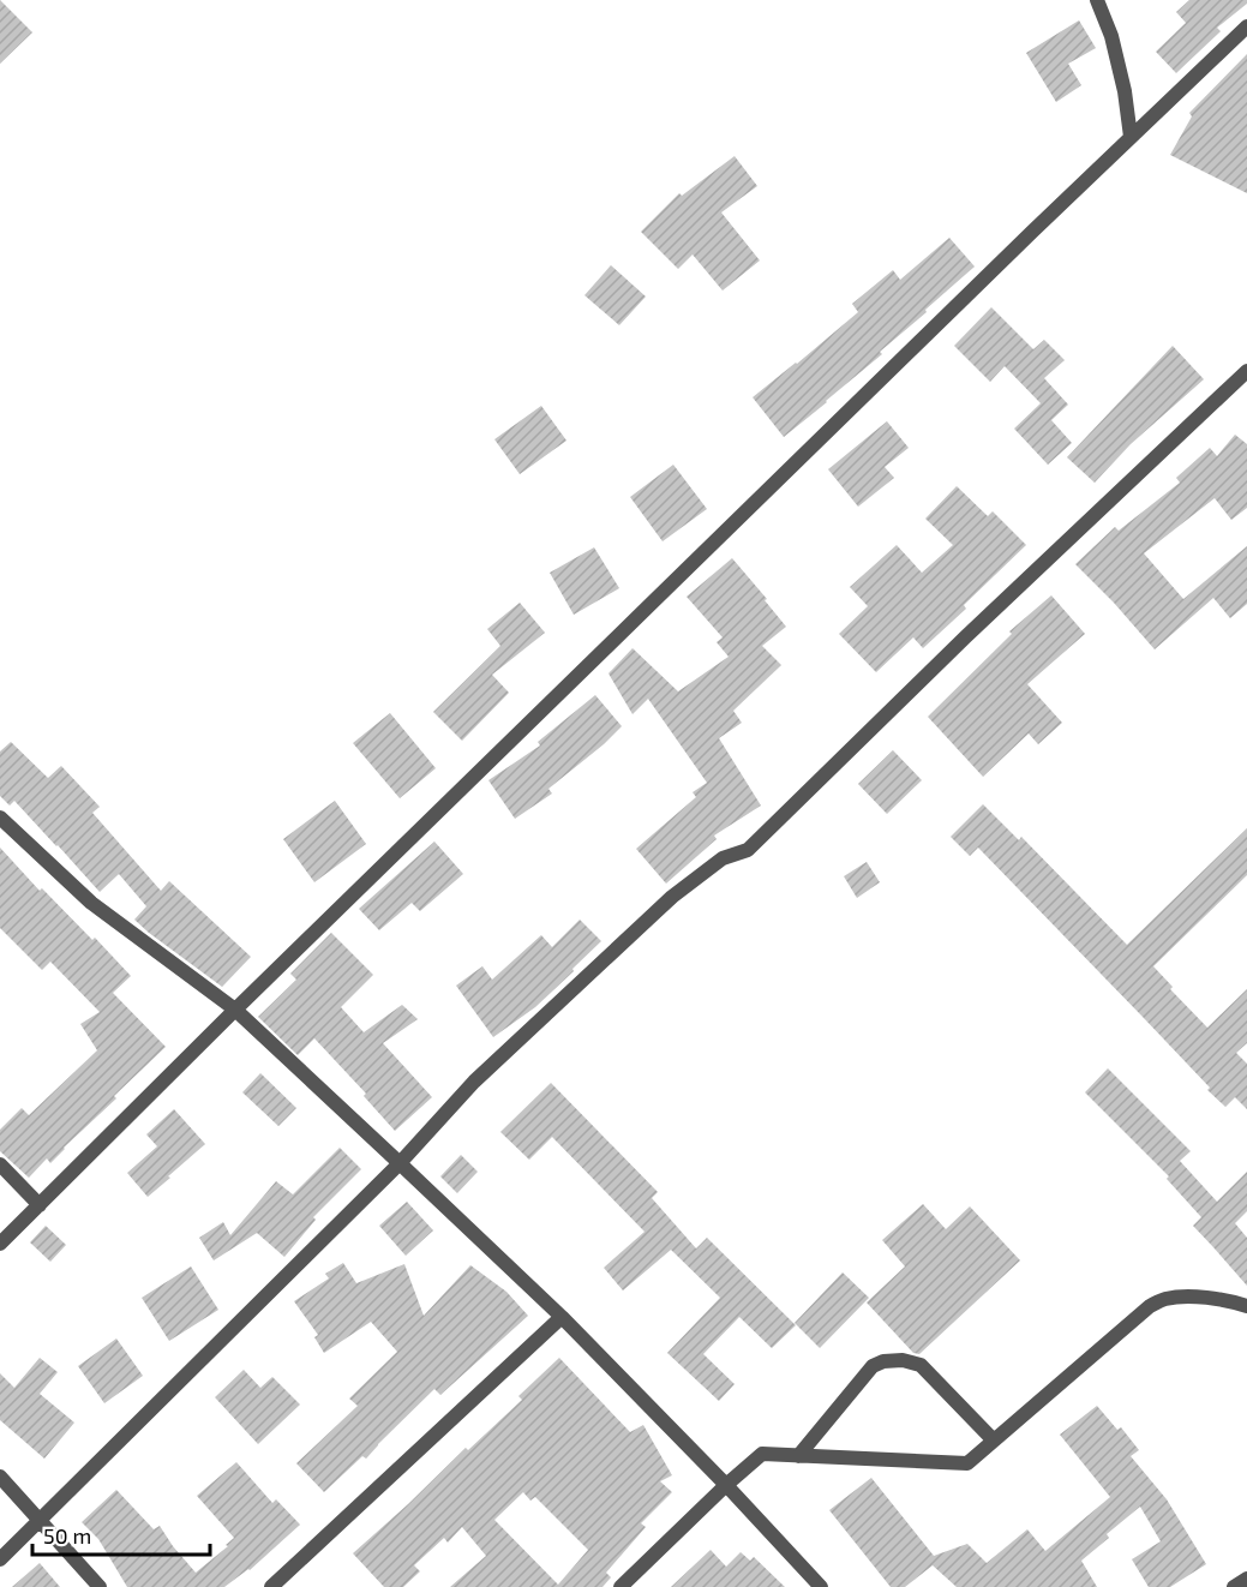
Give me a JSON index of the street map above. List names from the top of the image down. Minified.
{"scale_bar":"50 m"}
